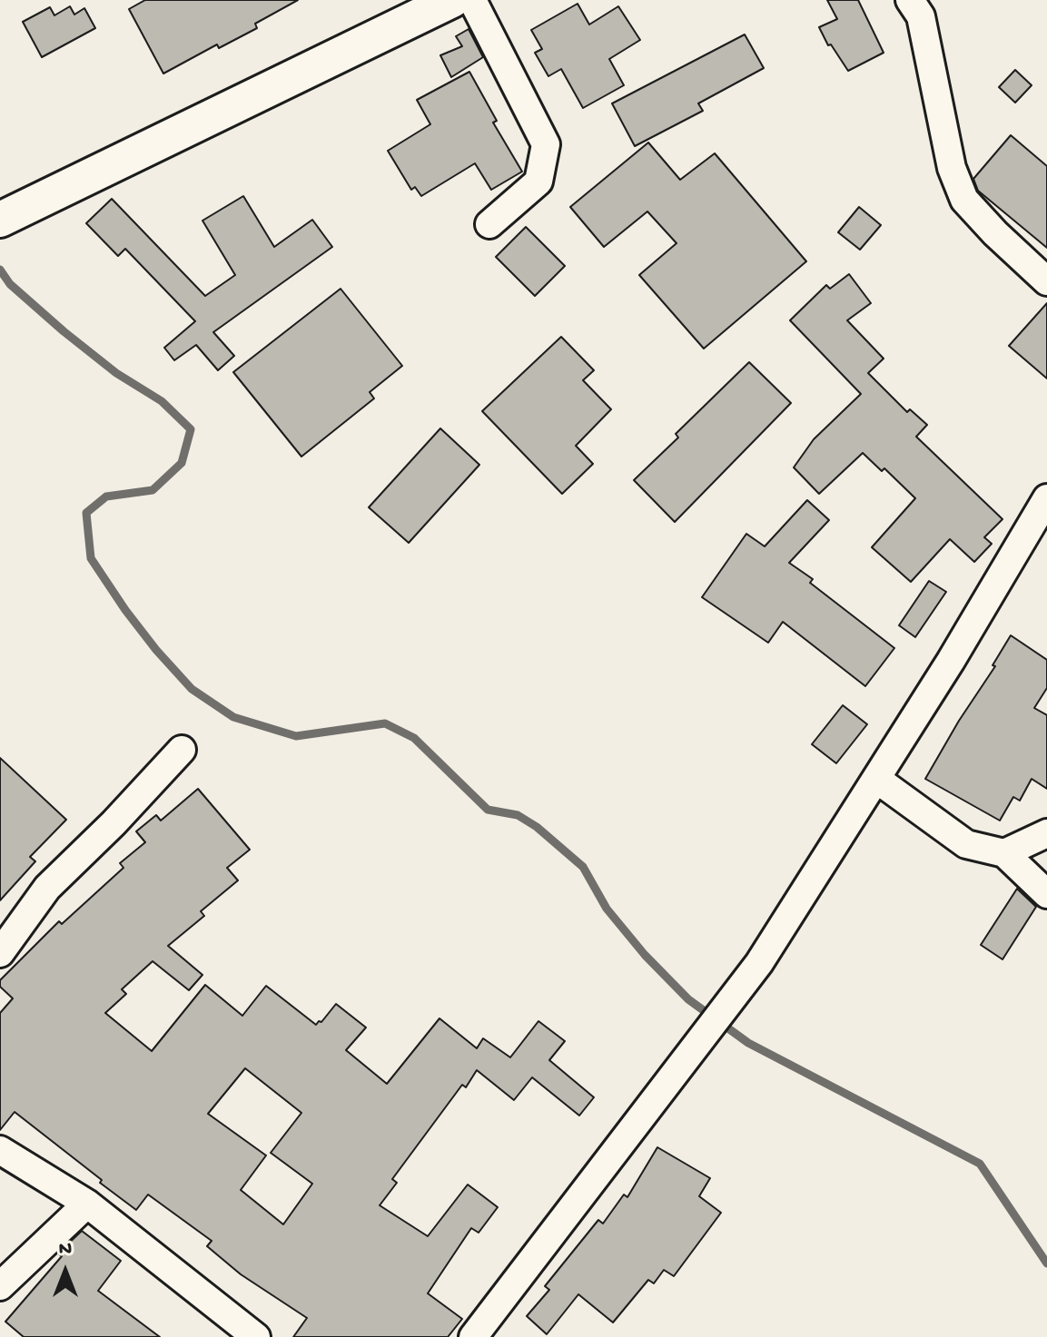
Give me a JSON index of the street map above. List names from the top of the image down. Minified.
{"north":"top"}
